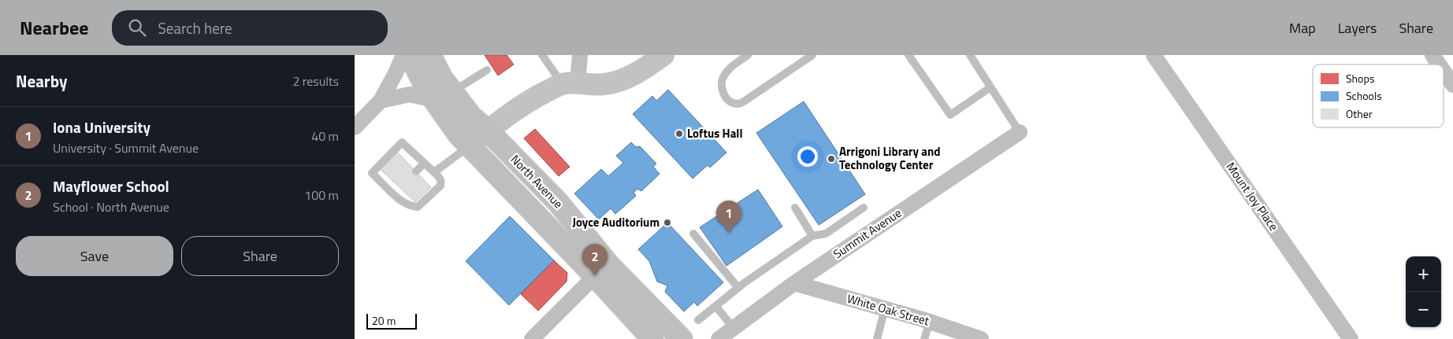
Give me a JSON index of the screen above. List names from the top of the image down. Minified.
{"streets":{"main road":["North Avenue"],"street":["Mount Joy Place","Summit Avenue","White Oak Street"]},"crossings":[["Summit Avenue","White Oak Street"]],"places":["Loftus Hall","Arrigoni Library and Technology Center","Joyce Auditorium"],"legend":["Shops","Schools","Other"],"scale_bar":"20 m","page":{"header":"Nearbee","search":"Search here","nav":["Map","Layers","Share"],"heading":["Nearby","2 results"],"list":[{"mark":"1","name":"Iona University","note":"University · Summit Avenue","value":"40 m"},{"mark":"2","name":"Mayflower School","note":"School · North Avenue","value":"100 m"}],"pins":["1","2"],"buttons":["Save","Share"],"map_buttons":["+","−"],"scale":"20 m"}}
